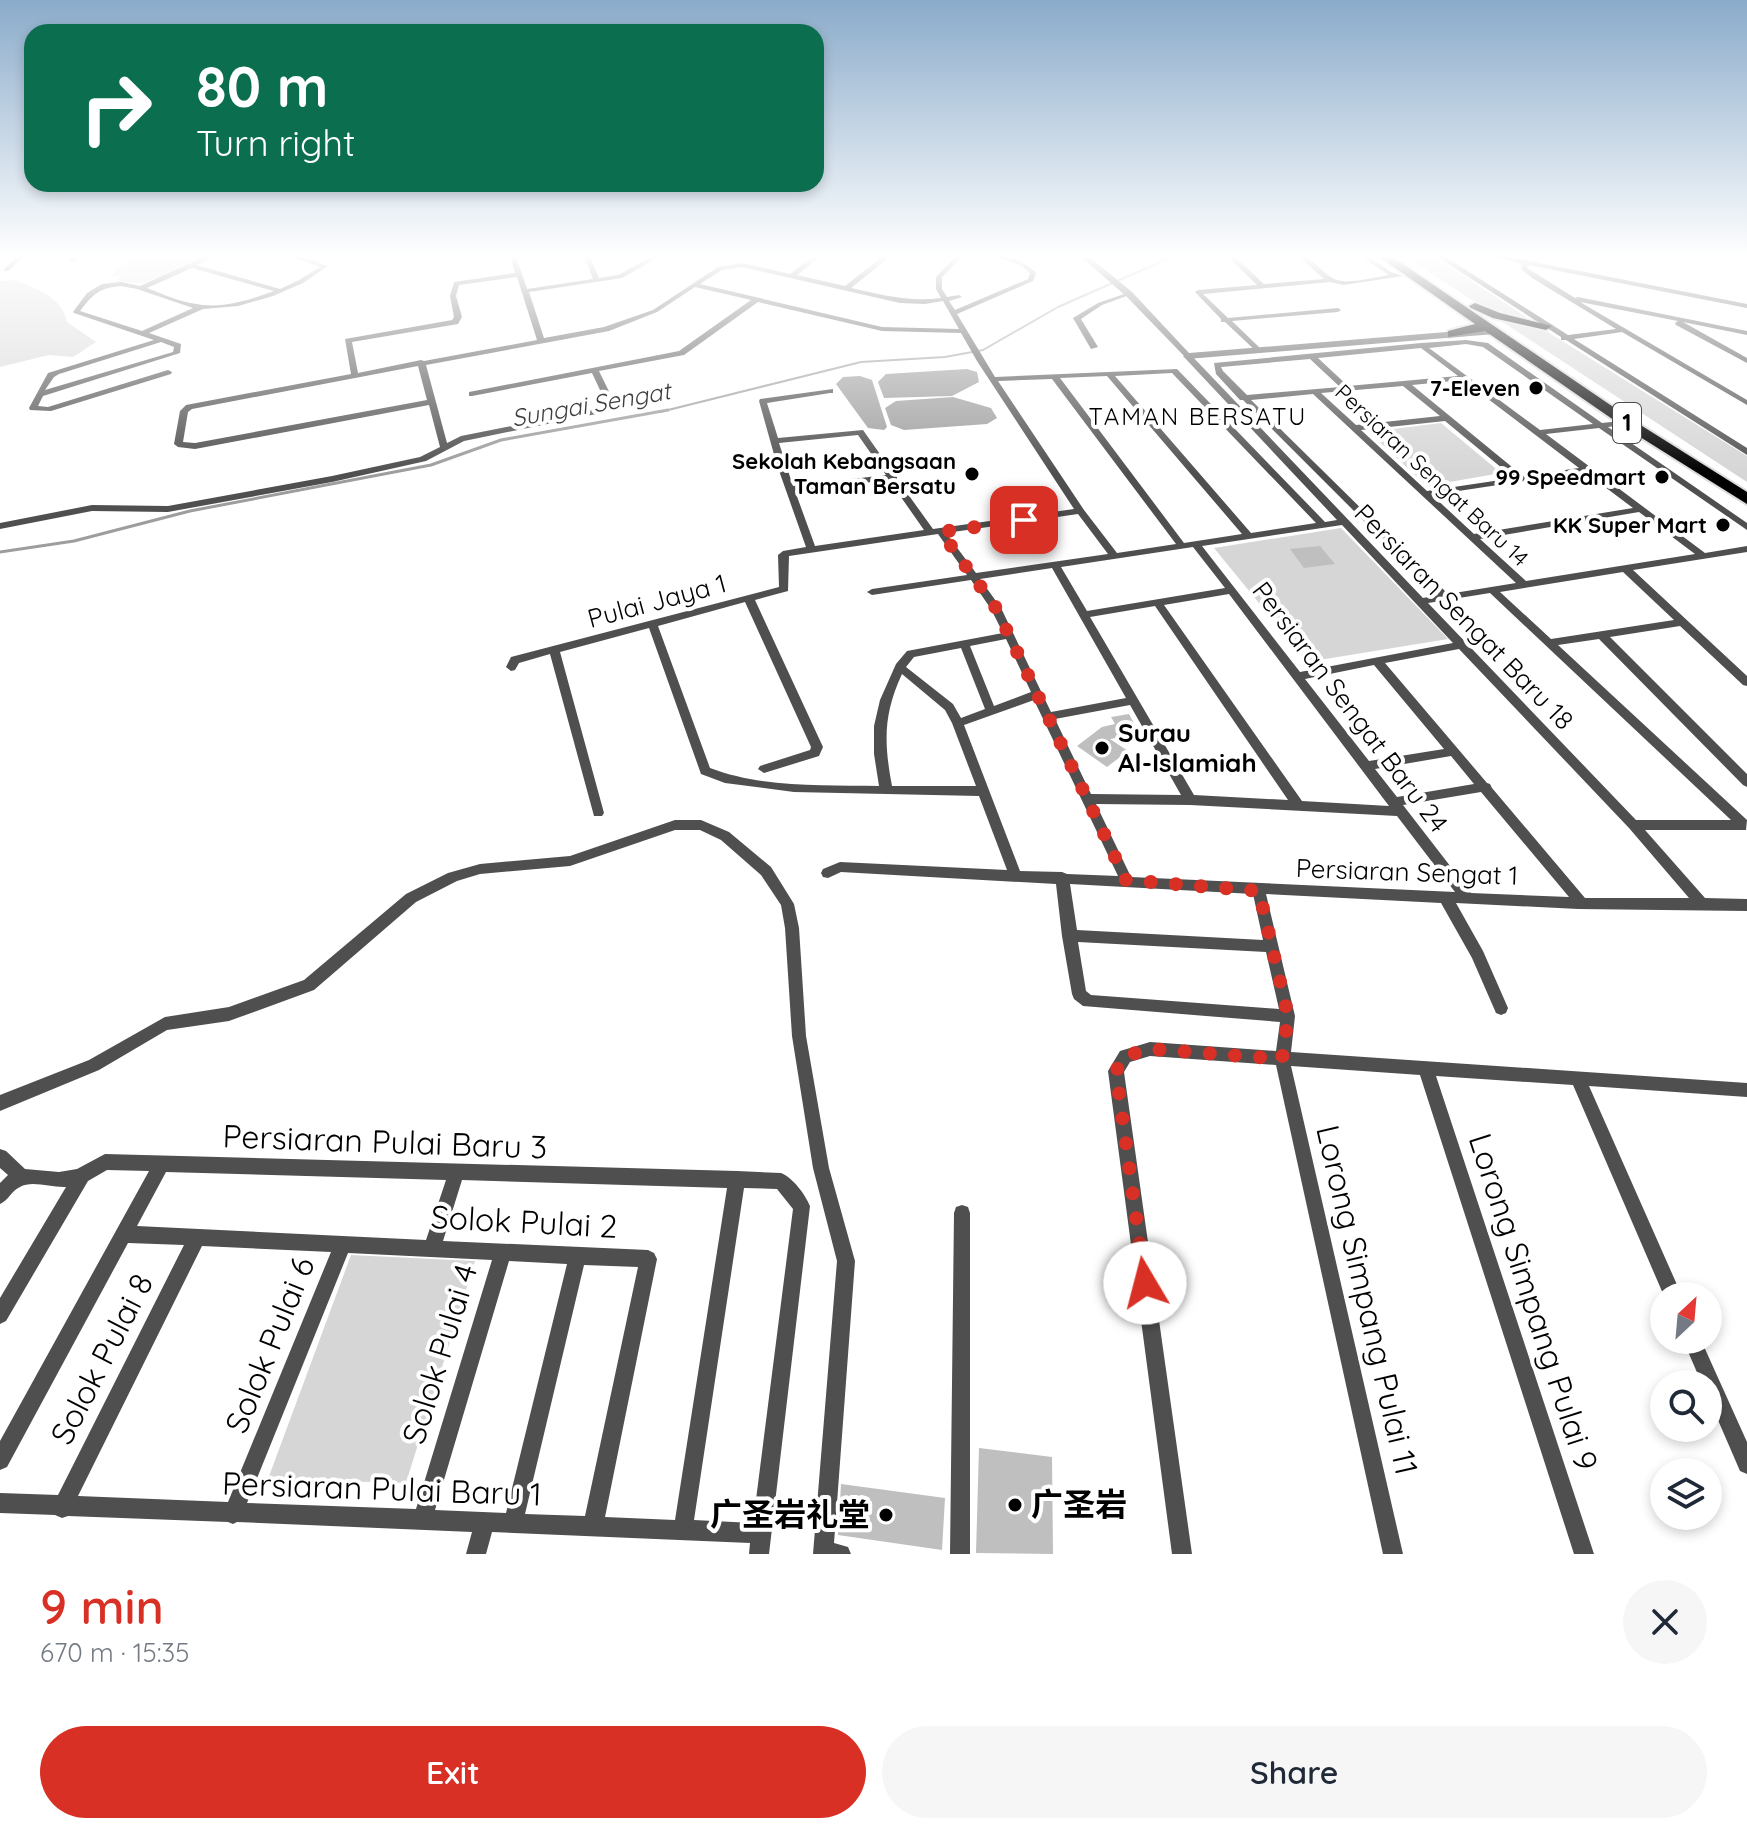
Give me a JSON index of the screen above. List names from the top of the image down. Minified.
{"streets":{"highway":["1"],"street":["Persiaran Sengat Baru 14","Pulai Jaya 1","Persiaran Sengat Baru 18","Persiaran Sengat Baru 24","Persiaran Sengat 1","Persiaran Pulai Baru 3","Solok Pulai 2","Lorong Simpang Pulai 11","Lorong Simpang Pulai 9","Solok Pulai 6","Solok Pulai 4","Solok Pulai 8","Persiaran Pulai Baru 1"]},"crossings":[["Persiaran Sengat Baru 18","Persiaran Sengat 1"],["Persiaran Sengat Baru 24","Persiaran Sengat 1"],["Persiaran Pulai Baru 3","Persiaran Pulai Baru 1"],["Solok Pulai 2","Solok Pulai 6"],["Solok Pulai 2","Solok Pulai 4"],["Solok Pulai 2","Solok Pulai 8"],["Solok Pulai 2","Persiaran Pulai Baru 1"],["Solok Pulai 6","Persiaran Pulai Baru 1"],["Solok Pulai 4","Persiaran Pulai Baru 1"],["Solok Pulai 8","Persiaran Pulai Baru 1"]],"districts":["TAMAN BERSATU"],"water":["Sungai Sengat"],"places":["7-Eleven","Sekolah Kebangsaan Taman Bersatu","99 Speedmart","KK Super Mart","Surau Al-Islamiah","广圣岩","广圣岩礼堂"],"north":"top right","page":{"turn":["80 m","Turn right"],"heading":["9 min","670 m · 15:35"],"buttons":["Exit","Share"]}}
